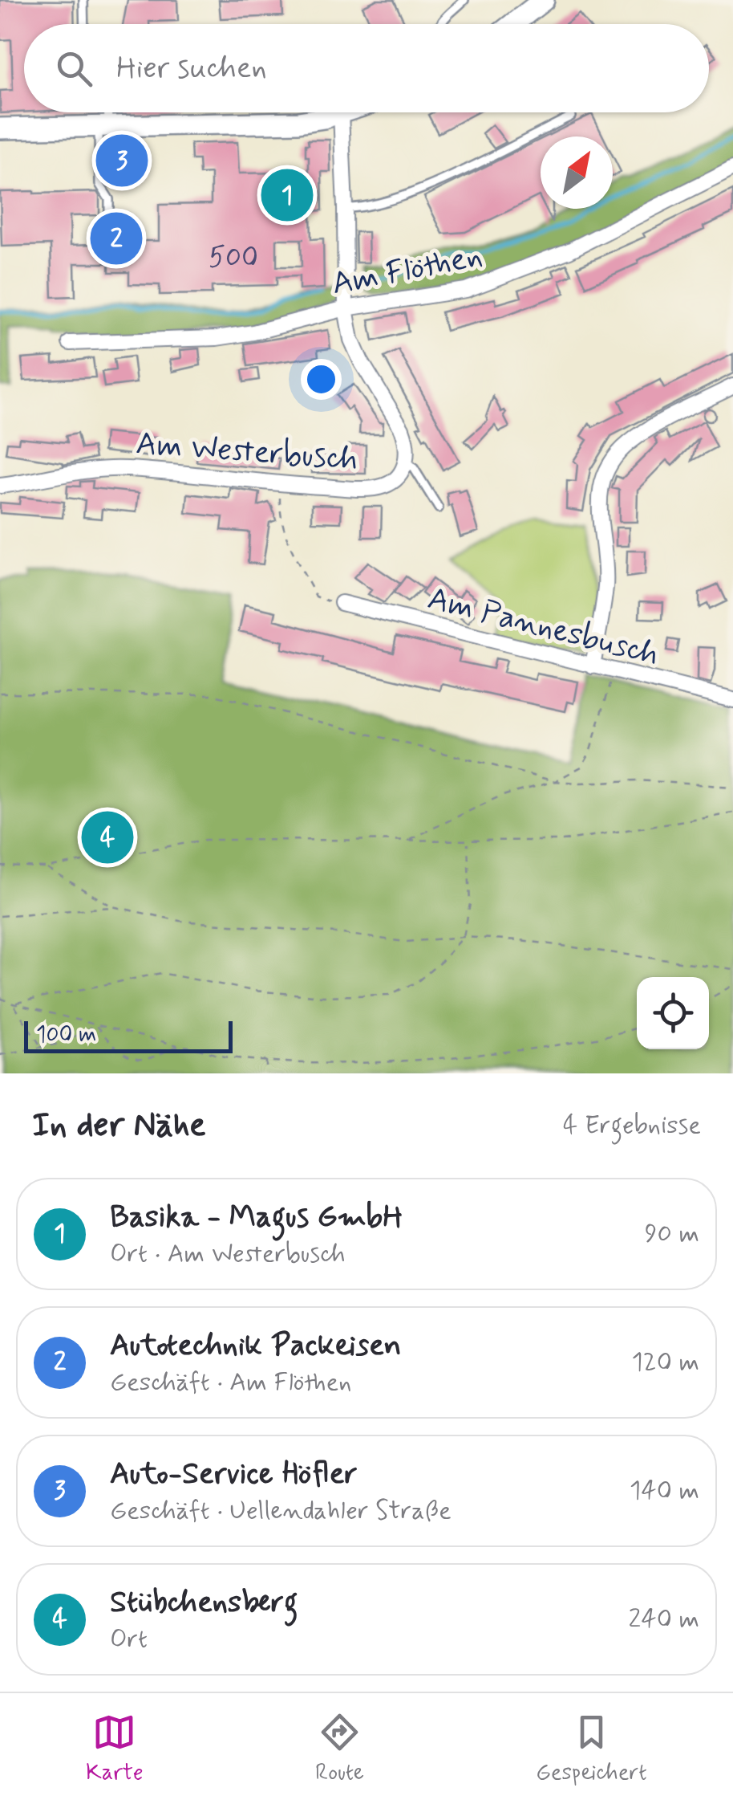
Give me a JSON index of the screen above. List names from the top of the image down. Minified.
{"streets":{"street":["Am Flöthen","Am Westerbusch","Am Pannesbusch"]},"crossings":[["Am Flöthen","Am Westerbusch"]],"house_numbers":["500"],"scale_bar":"100 m","north":"top right","page":{"search":"Hier suchen","pins":["3","1","2","4"],"scale":"100 m","heading":["In der Nähe","4 Ergebnisse"],"list":[{"mark":"1","name":"Basika - Magus GmbH","note":"Ort · Am Westerbusch","value":"90 m"},{"mark":"2","name":"Autotechnik Packeisen","note":"Geschäft · Am Flöthen","value":"120 m"},{"mark":"3","name":"Auto-Service Höfler","note":"Geschäft · Uellendahler Straße","value":"140 m"},{"mark":"4","name":"Stübchensberg","note":"Ort","value":"240 m"}],"nav":["Karte","Route","Gespeichert"]}}
